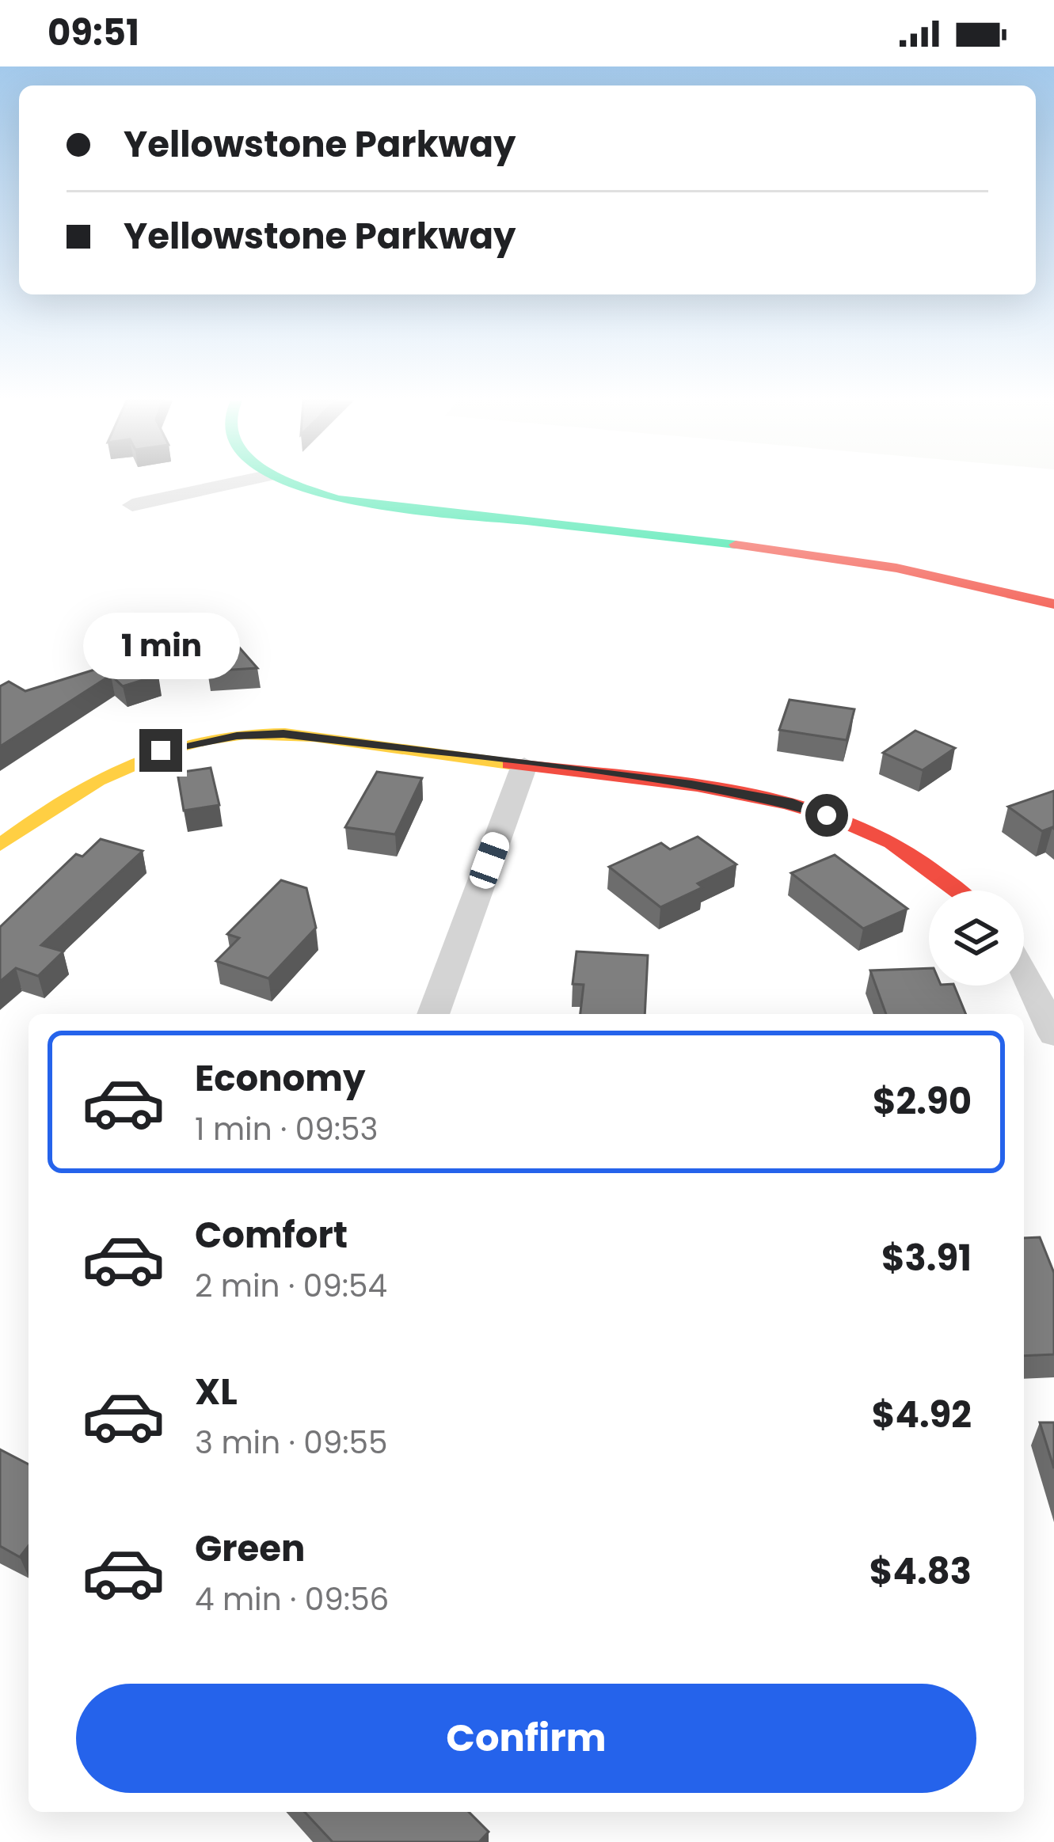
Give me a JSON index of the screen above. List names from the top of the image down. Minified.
{"page":{"status":"09:51","banner":["Yellowstone Parkway","Yellowstone Parkway"],"bubble":"1 min","list":[{"name":"Economy","note":"1 min · 09:53","value":"$2.90"},{"name":"Comfort","note":"2 min · 09:54","value":"$3.91"},{"name":"XL","note":"3 min · 09:55","value":"$4.92"},{"name":"Green","note":"4 min · 09:56","value":"$4.83"}],"buttons":"Confirm"}}
